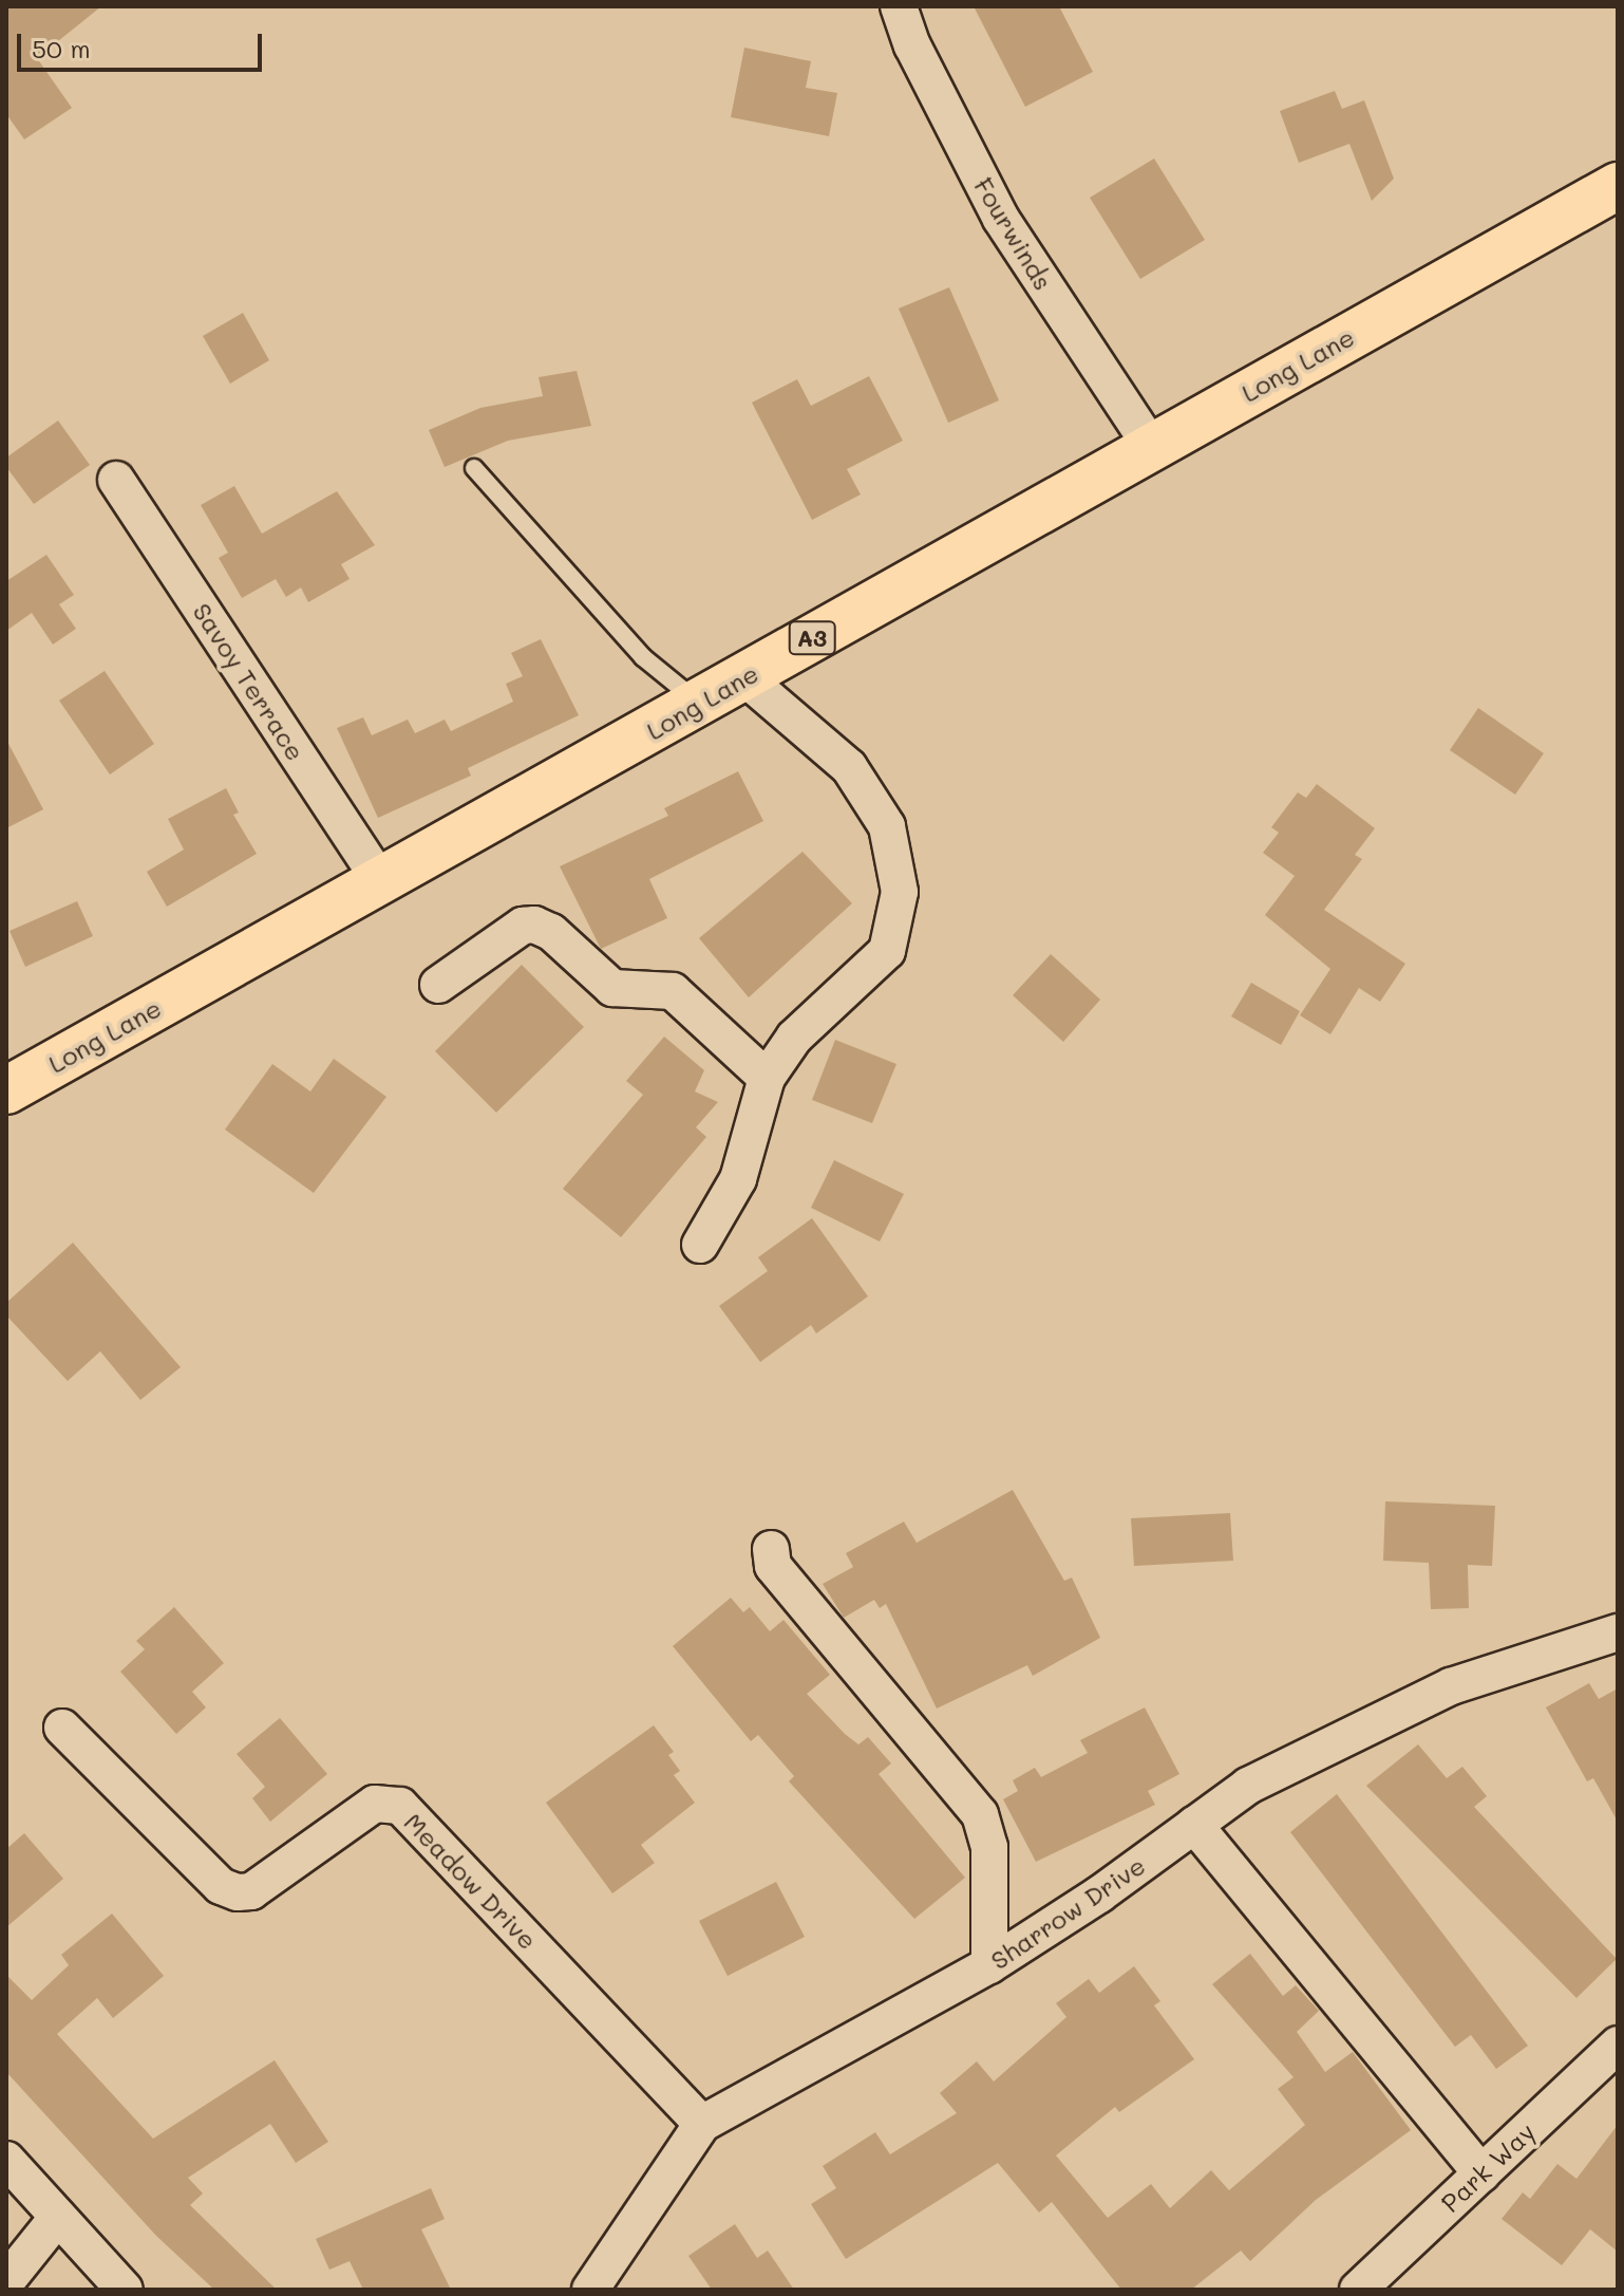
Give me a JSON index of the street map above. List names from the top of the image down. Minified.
{"streets":{"main road":["Long Lane","A3"],"street":["Fourwinds","Savoy Terrace","Meadow Drive","Sharrow Drive","Park Way"]},"crossings":[["Fourwinds","Long Lane"],["Long Lane","Savoy Terrace"],["Meadow Drive","Sharrow Drive"]],"scale_bar":"50 m"}
